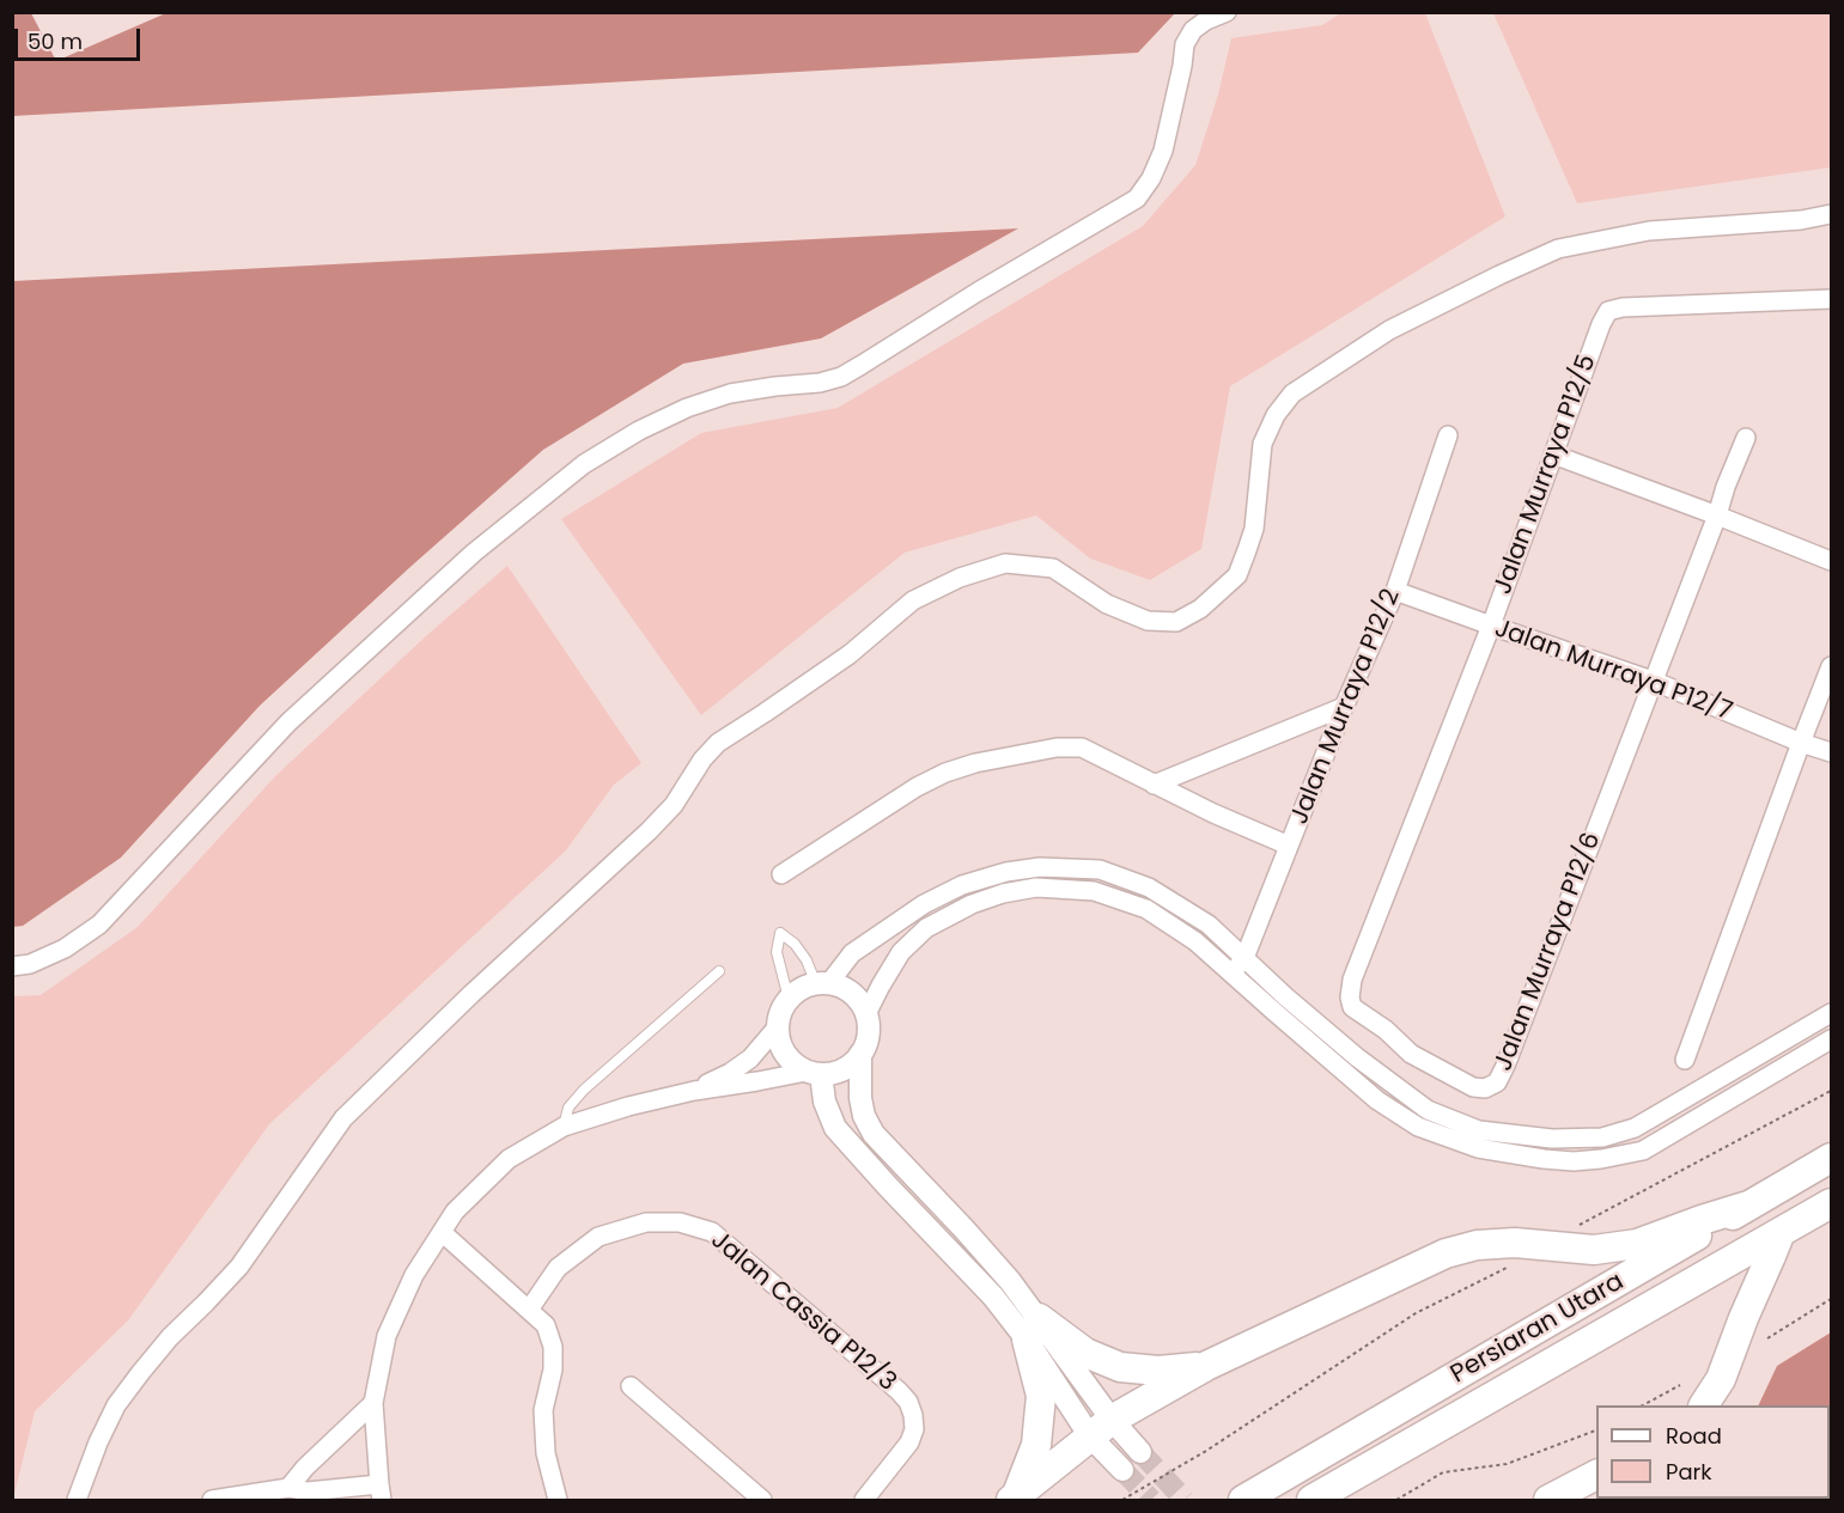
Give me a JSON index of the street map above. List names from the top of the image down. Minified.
{"streets":{"main road":["Persiaran Utara"],"street":["Jalan Murraya P12/5","Jalan Murraya P12/7","Jalan Murraya P12/2","Jalan Murraya P12/6","Jalan Cassia P12/3"]},"crossings":[["Jalan Murraya P12/5","Jalan Murraya P12/7"],["Jalan Murraya P12/5","Jalan Murraya P12/6"],["Jalan Murraya P12/7","Jalan Murraya P12/2"],["Jalan Murraya P12/7","Jalan Murraya P12/6"]],"legend":["Road","Park"],"scale_bar":"50 m"}
